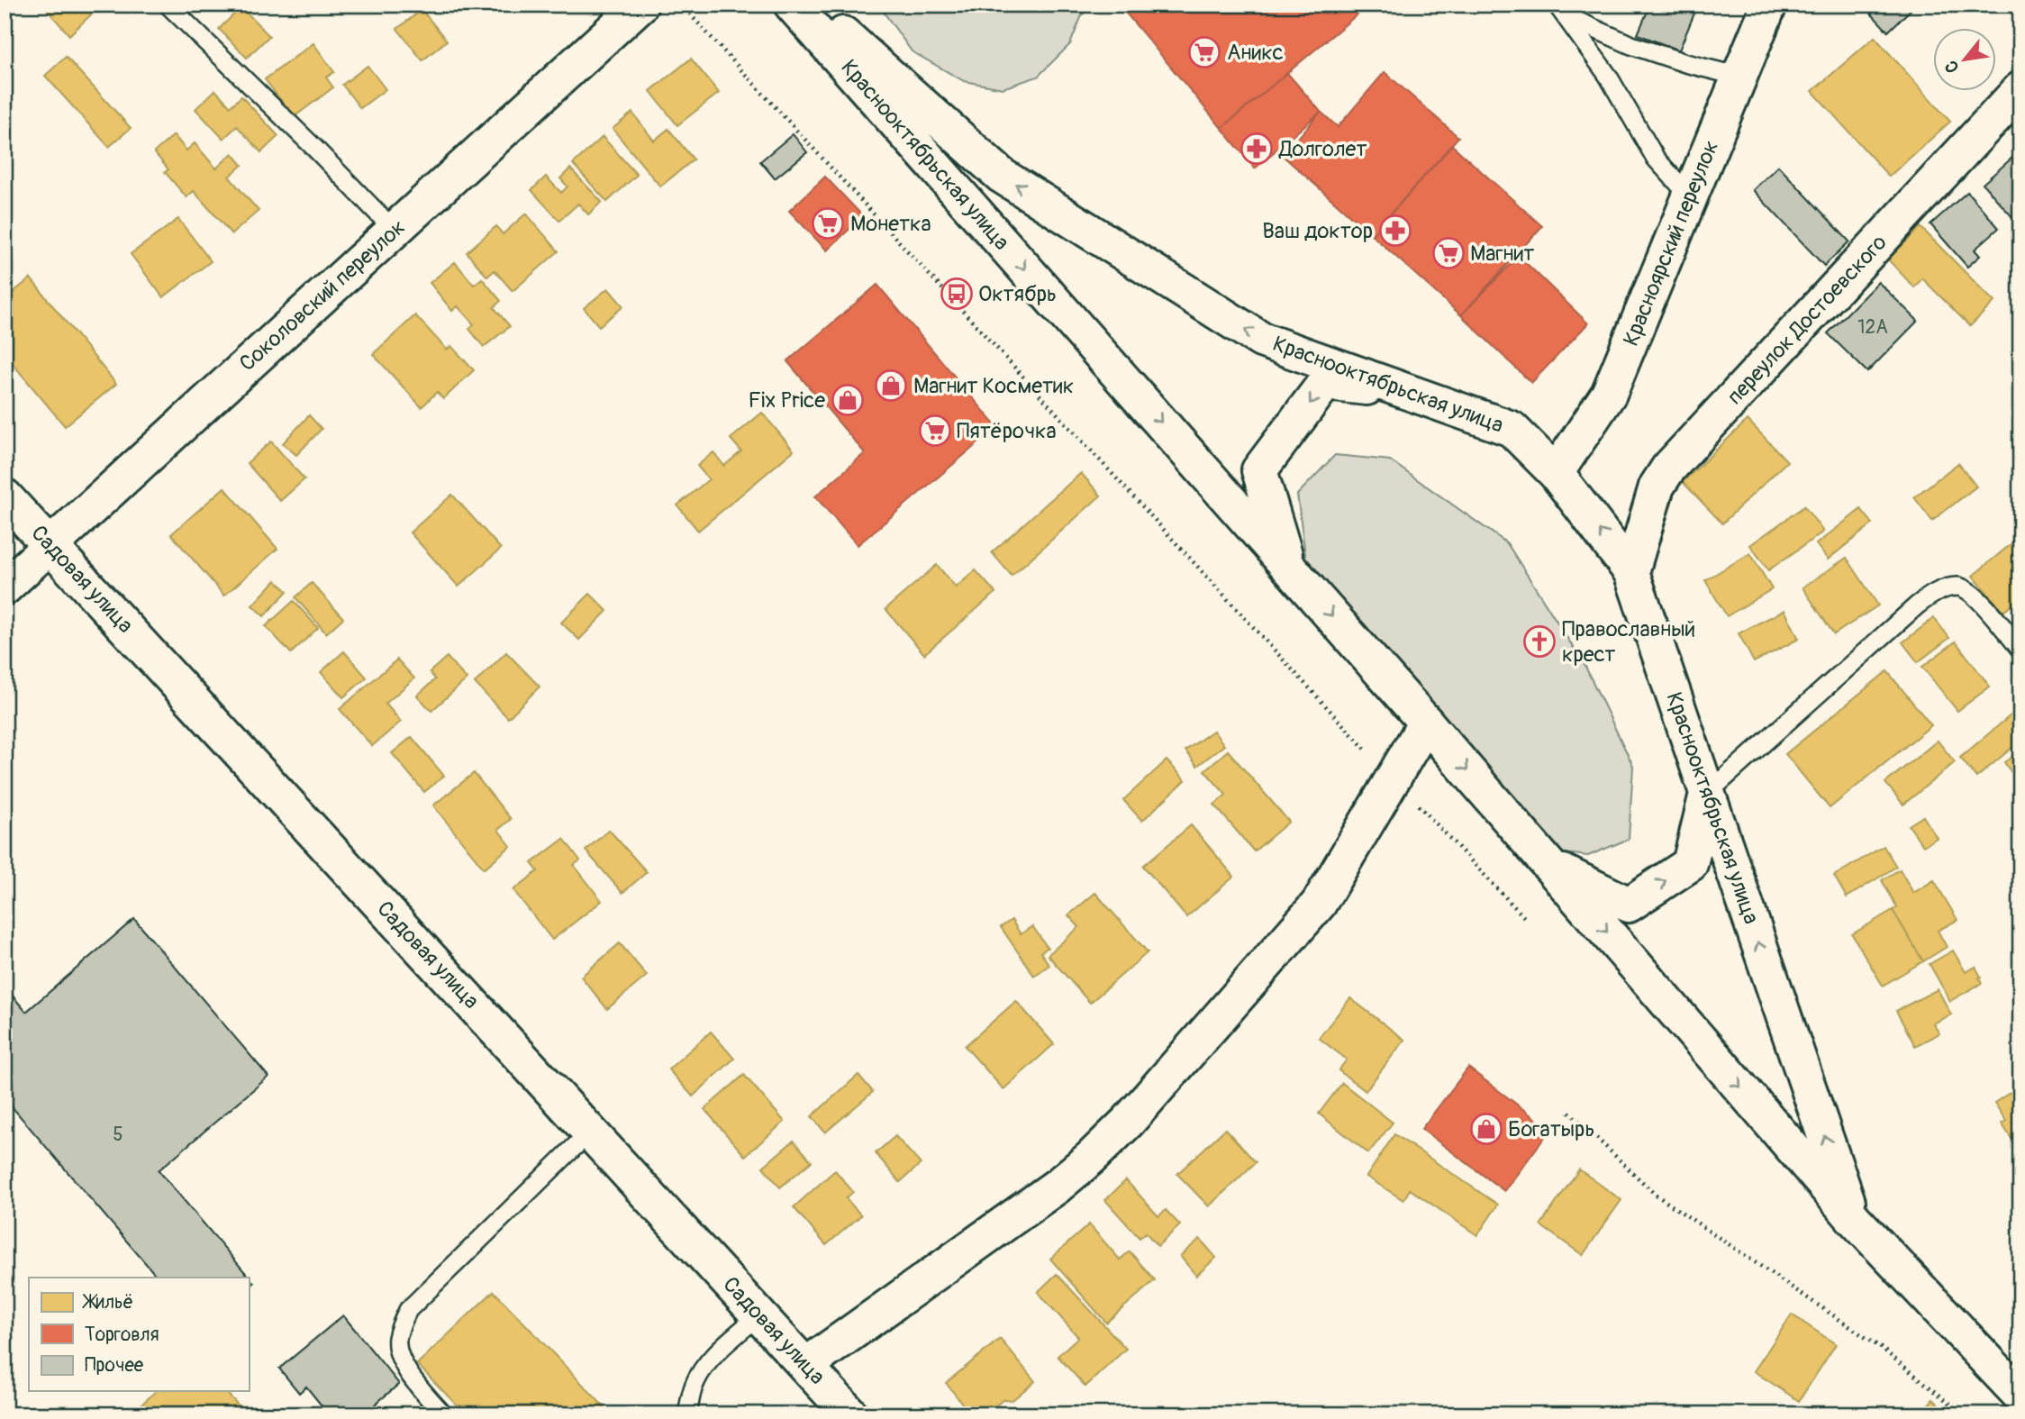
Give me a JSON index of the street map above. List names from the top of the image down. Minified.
{"streets":{"main road":["Краснооктябрьская улица","Красноярский переулок","Соколовский переулок","переулок Достоевского","Садовая улица"]},"crossings":[["Краснооктябрьская улица","Красноярский переулок"],["Краснооктябрьская улица","переулок Достоевского"],["Соколовский переулок","Садовая улица"]],"places":{"supermarket":["Аникс","Монетка","Магнит","Пятёрочка"],"pharmacy":["Долголет","Ваш доктор"],"bus stop":["Октябрь"],"shop":["Магнит Косметик","Fix Price","Богатырь"],"church":["Православный крест"]},"house_numbers":["12А","5"],"legend":["Жильё","Торговля","Прочее"],"north":"bottom left"}
